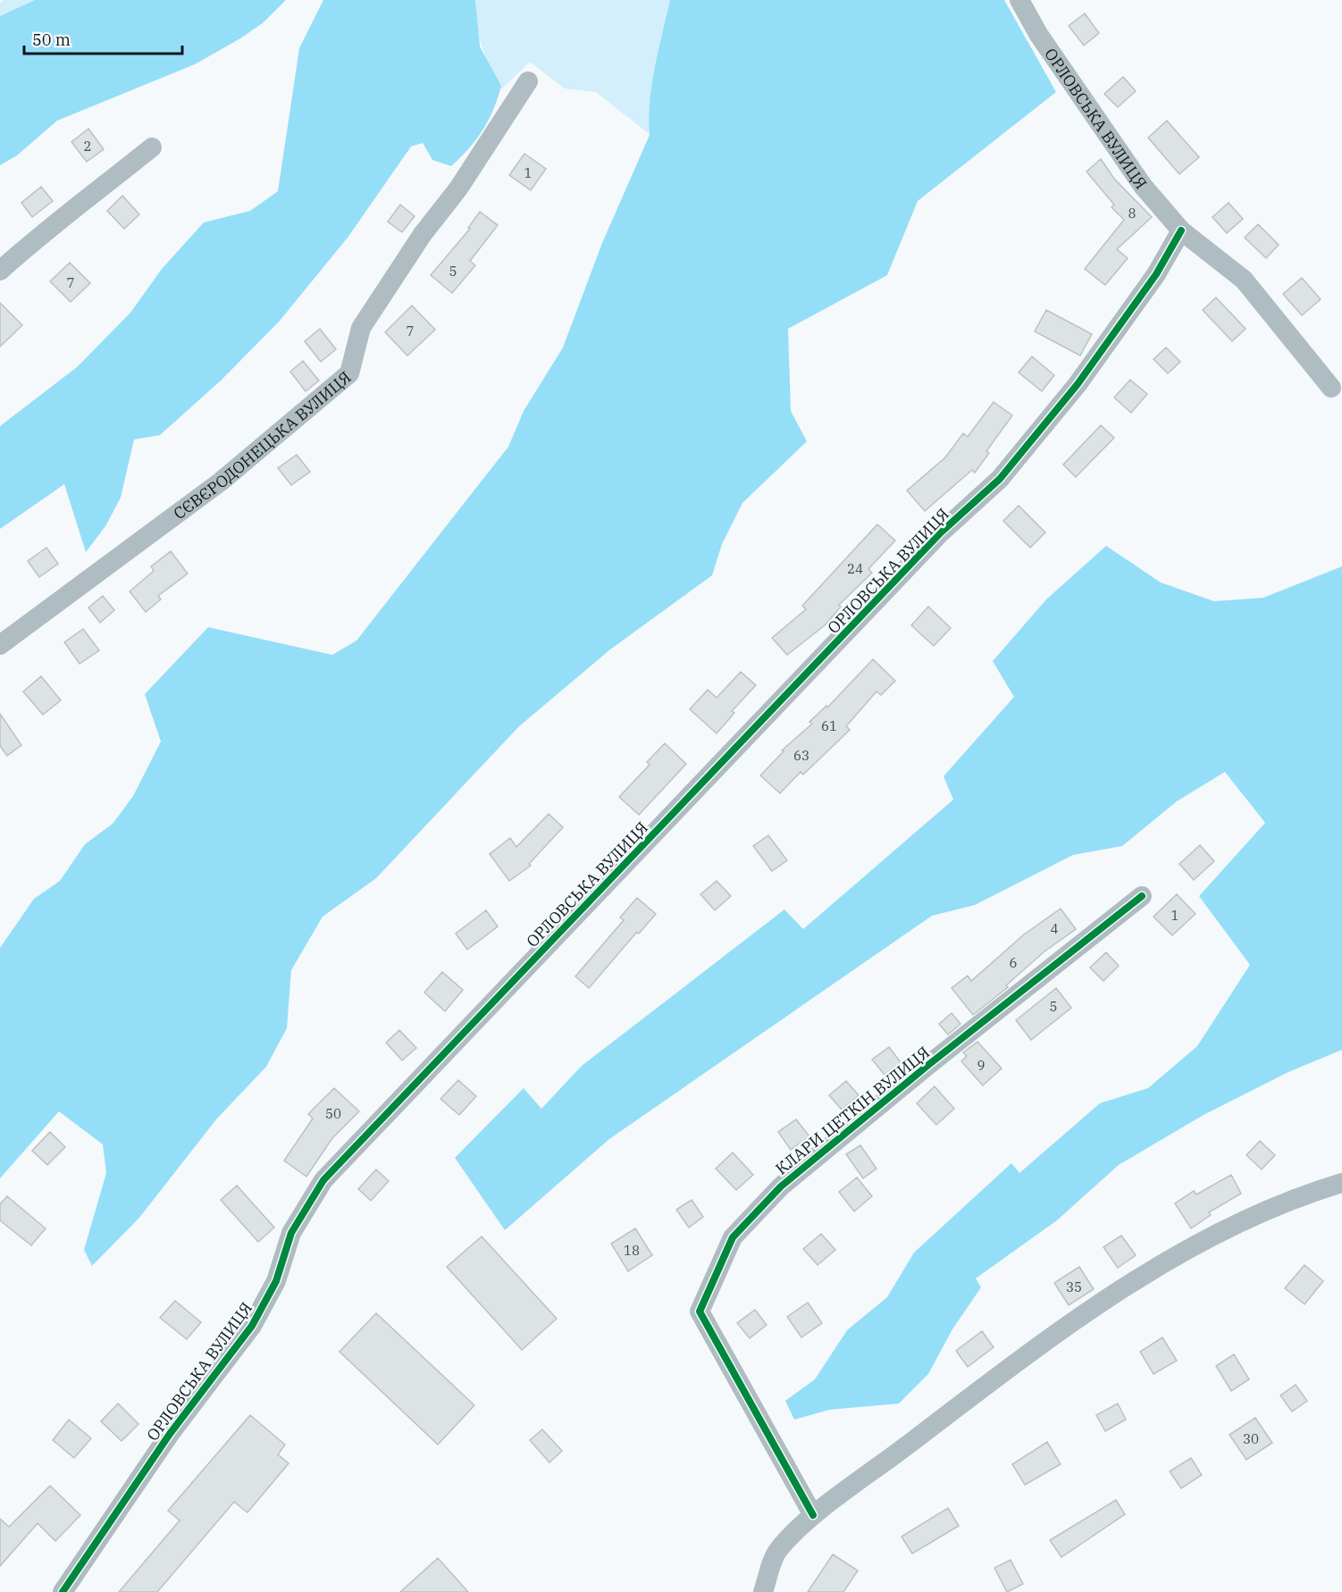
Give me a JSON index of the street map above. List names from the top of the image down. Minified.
{"streets":{"street":["ОРЛОВСЬКА ВУЛИЦЯ","СЄВЄРОДОНЕЦЬКА ВУЛИЦЯ","КЛАРИ ЦЕТКІН ВУЛИЦЯ"]},"house_numbers":["2","1","8","5","7","7","24","61","63","1","4","6","5","9","50","18","35","30"],"scale_bar":"50 m"}
